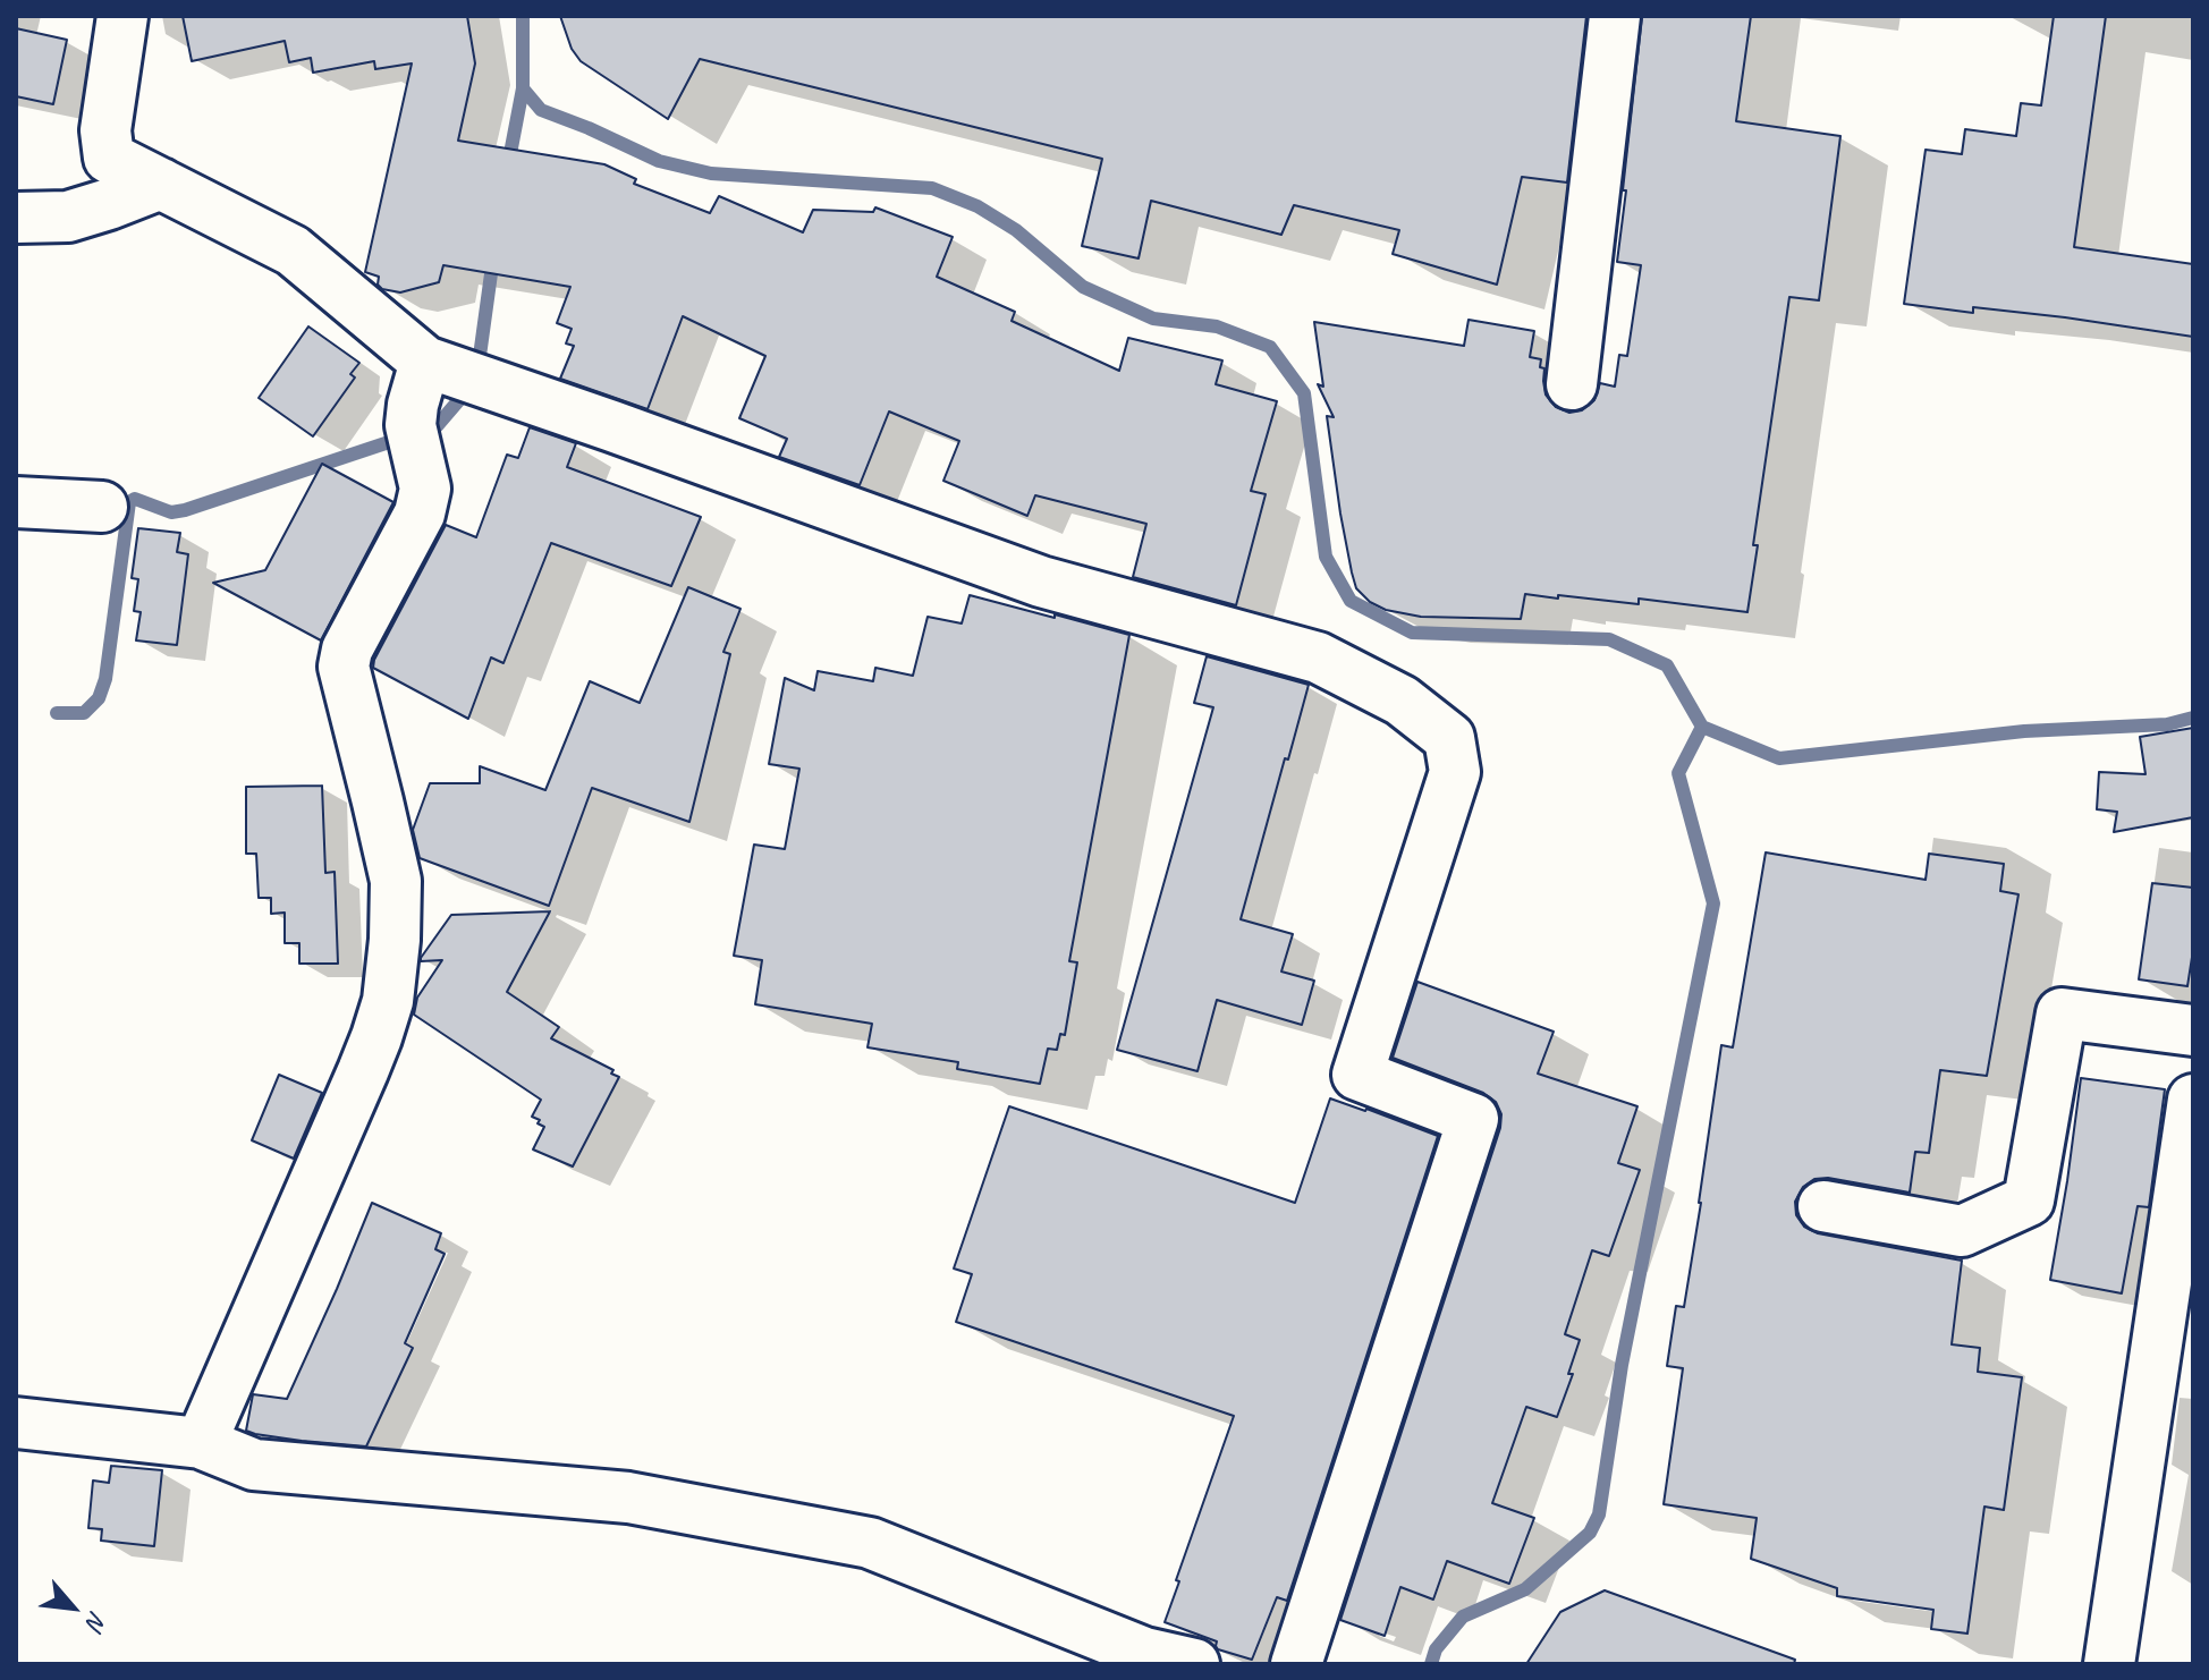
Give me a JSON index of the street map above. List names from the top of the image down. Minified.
{"north":"bottom right"}
